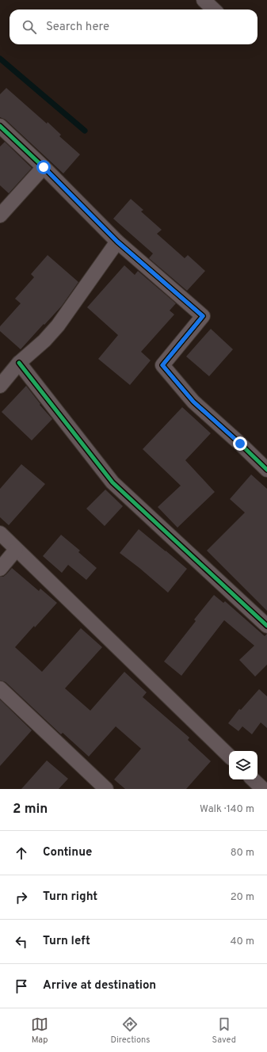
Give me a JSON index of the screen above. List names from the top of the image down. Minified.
{"page":{"search":"Search here","heading":["2 min","Walk · 140 m"],"list":[["Continue","80 m"],["Turn right","20 m"],["Turn left","40 m"],"Arrive at destination"],"nav":["Map","Directions","Saved"]}}
